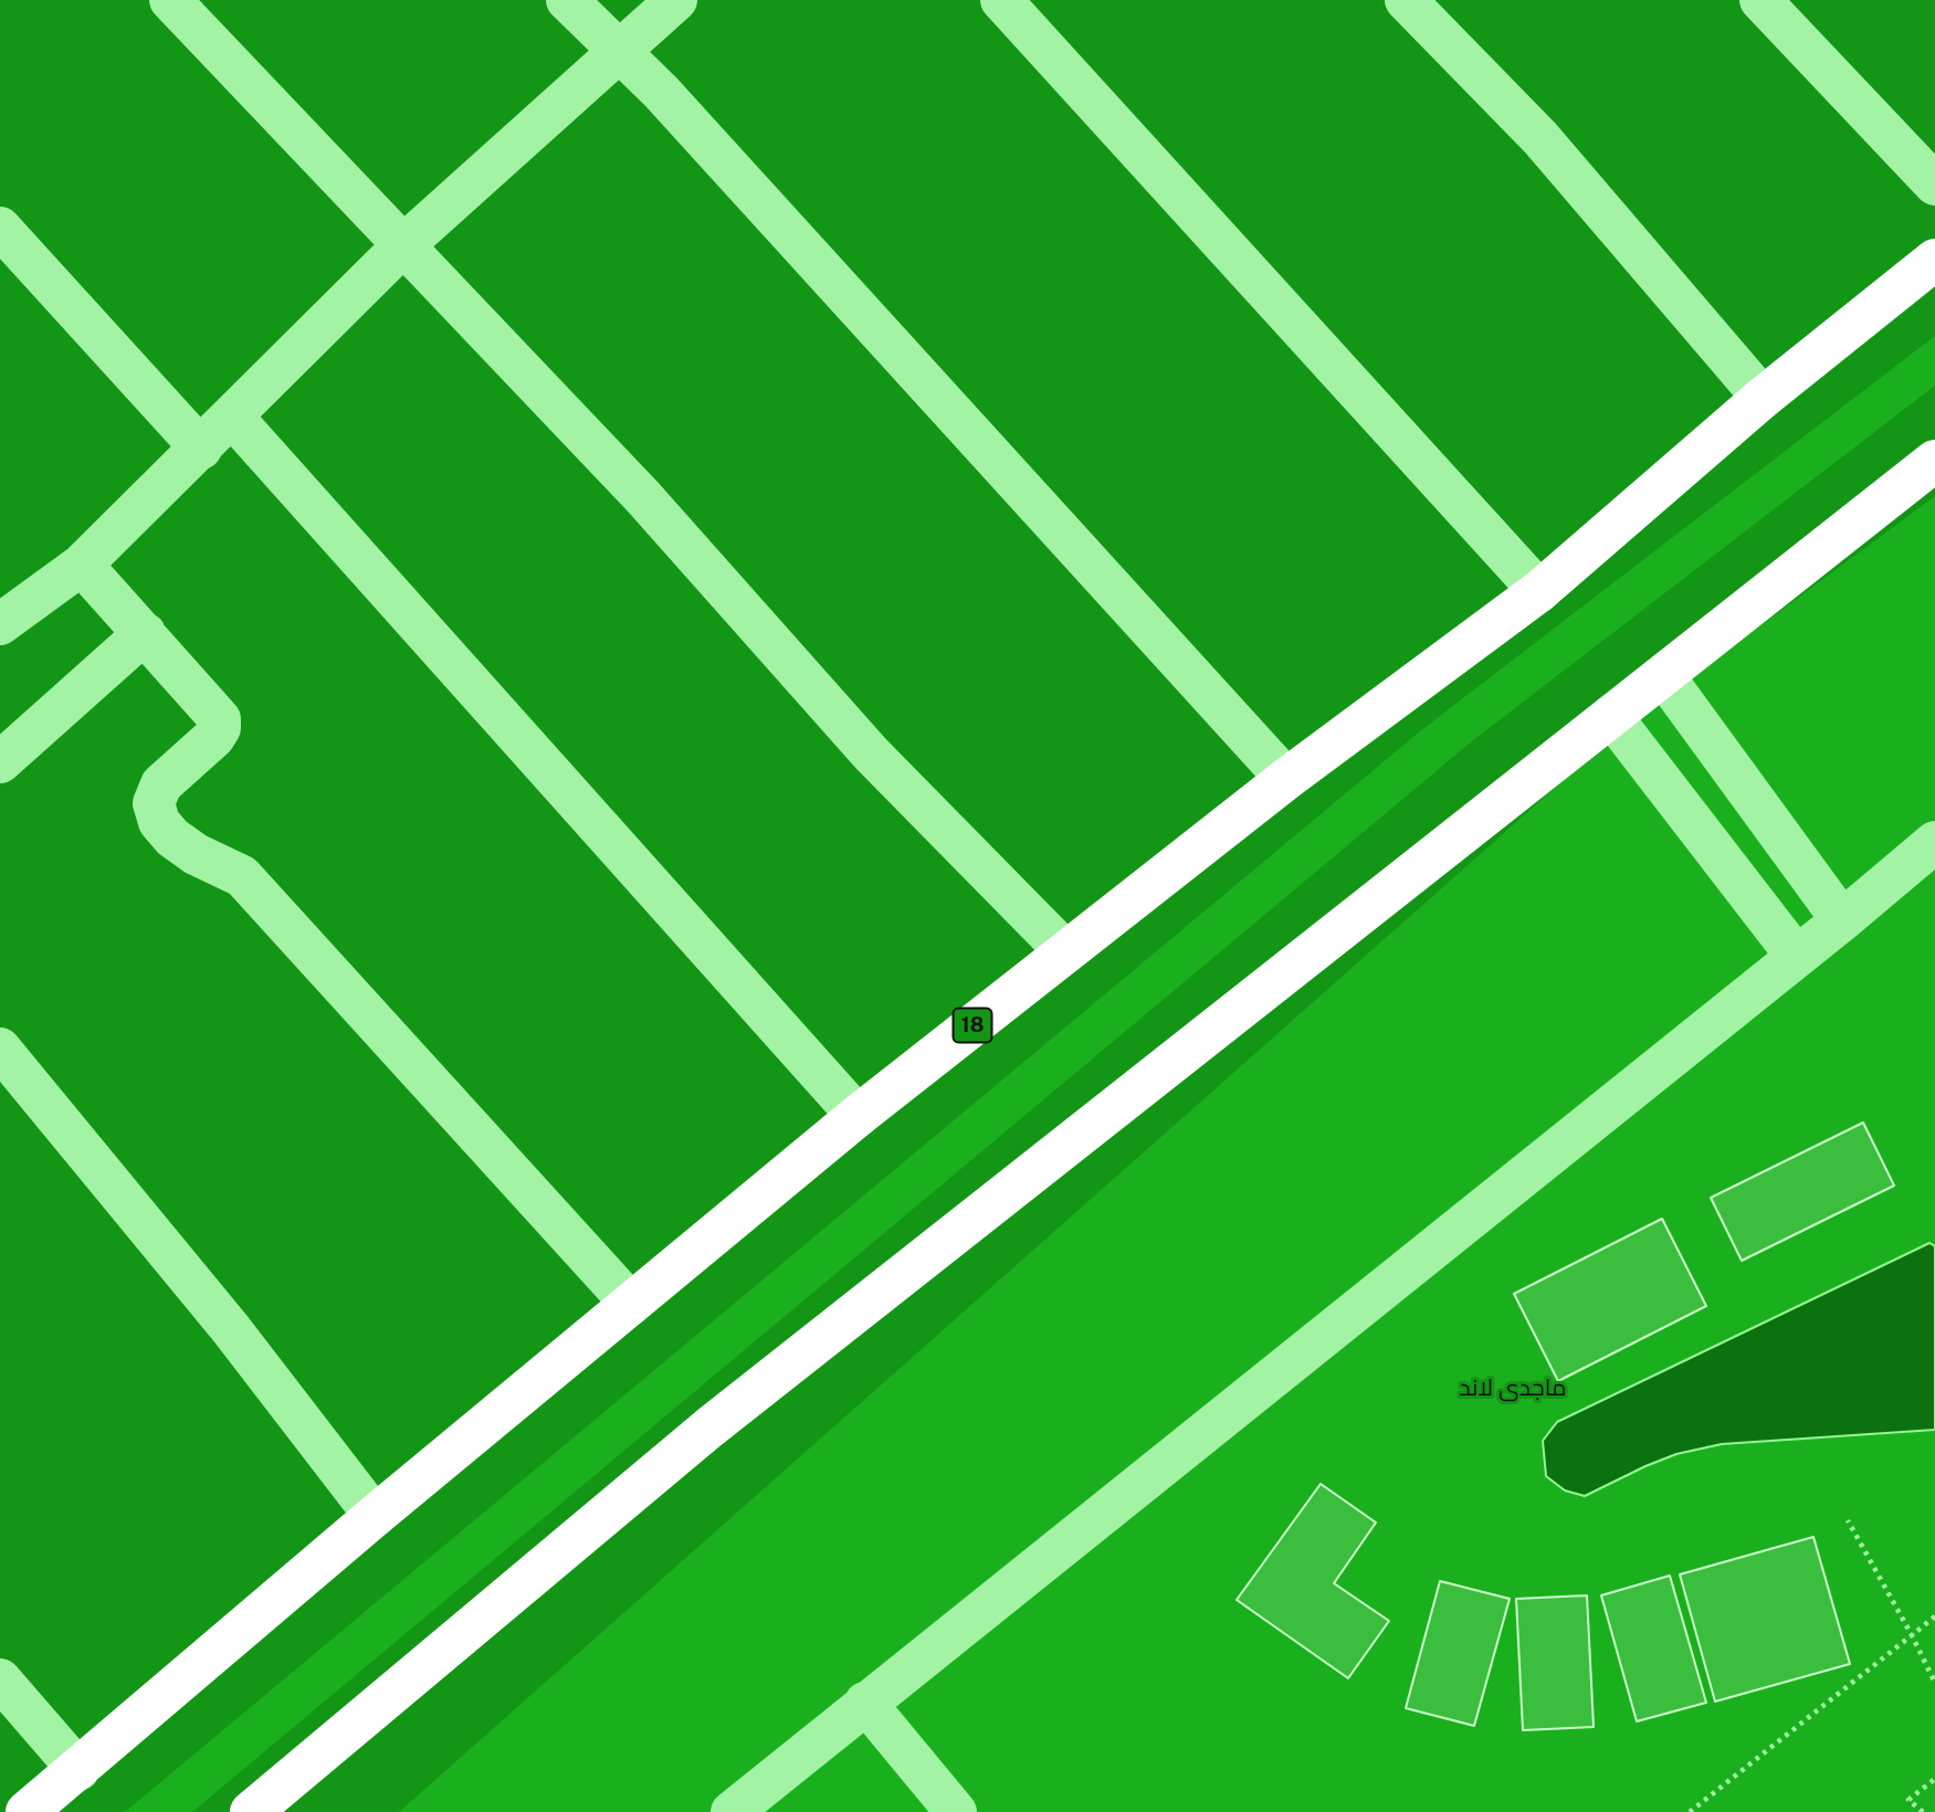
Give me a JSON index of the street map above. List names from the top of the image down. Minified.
{"streets":{"highway":["18"]},"parks":["ماجدی لاند"]}
